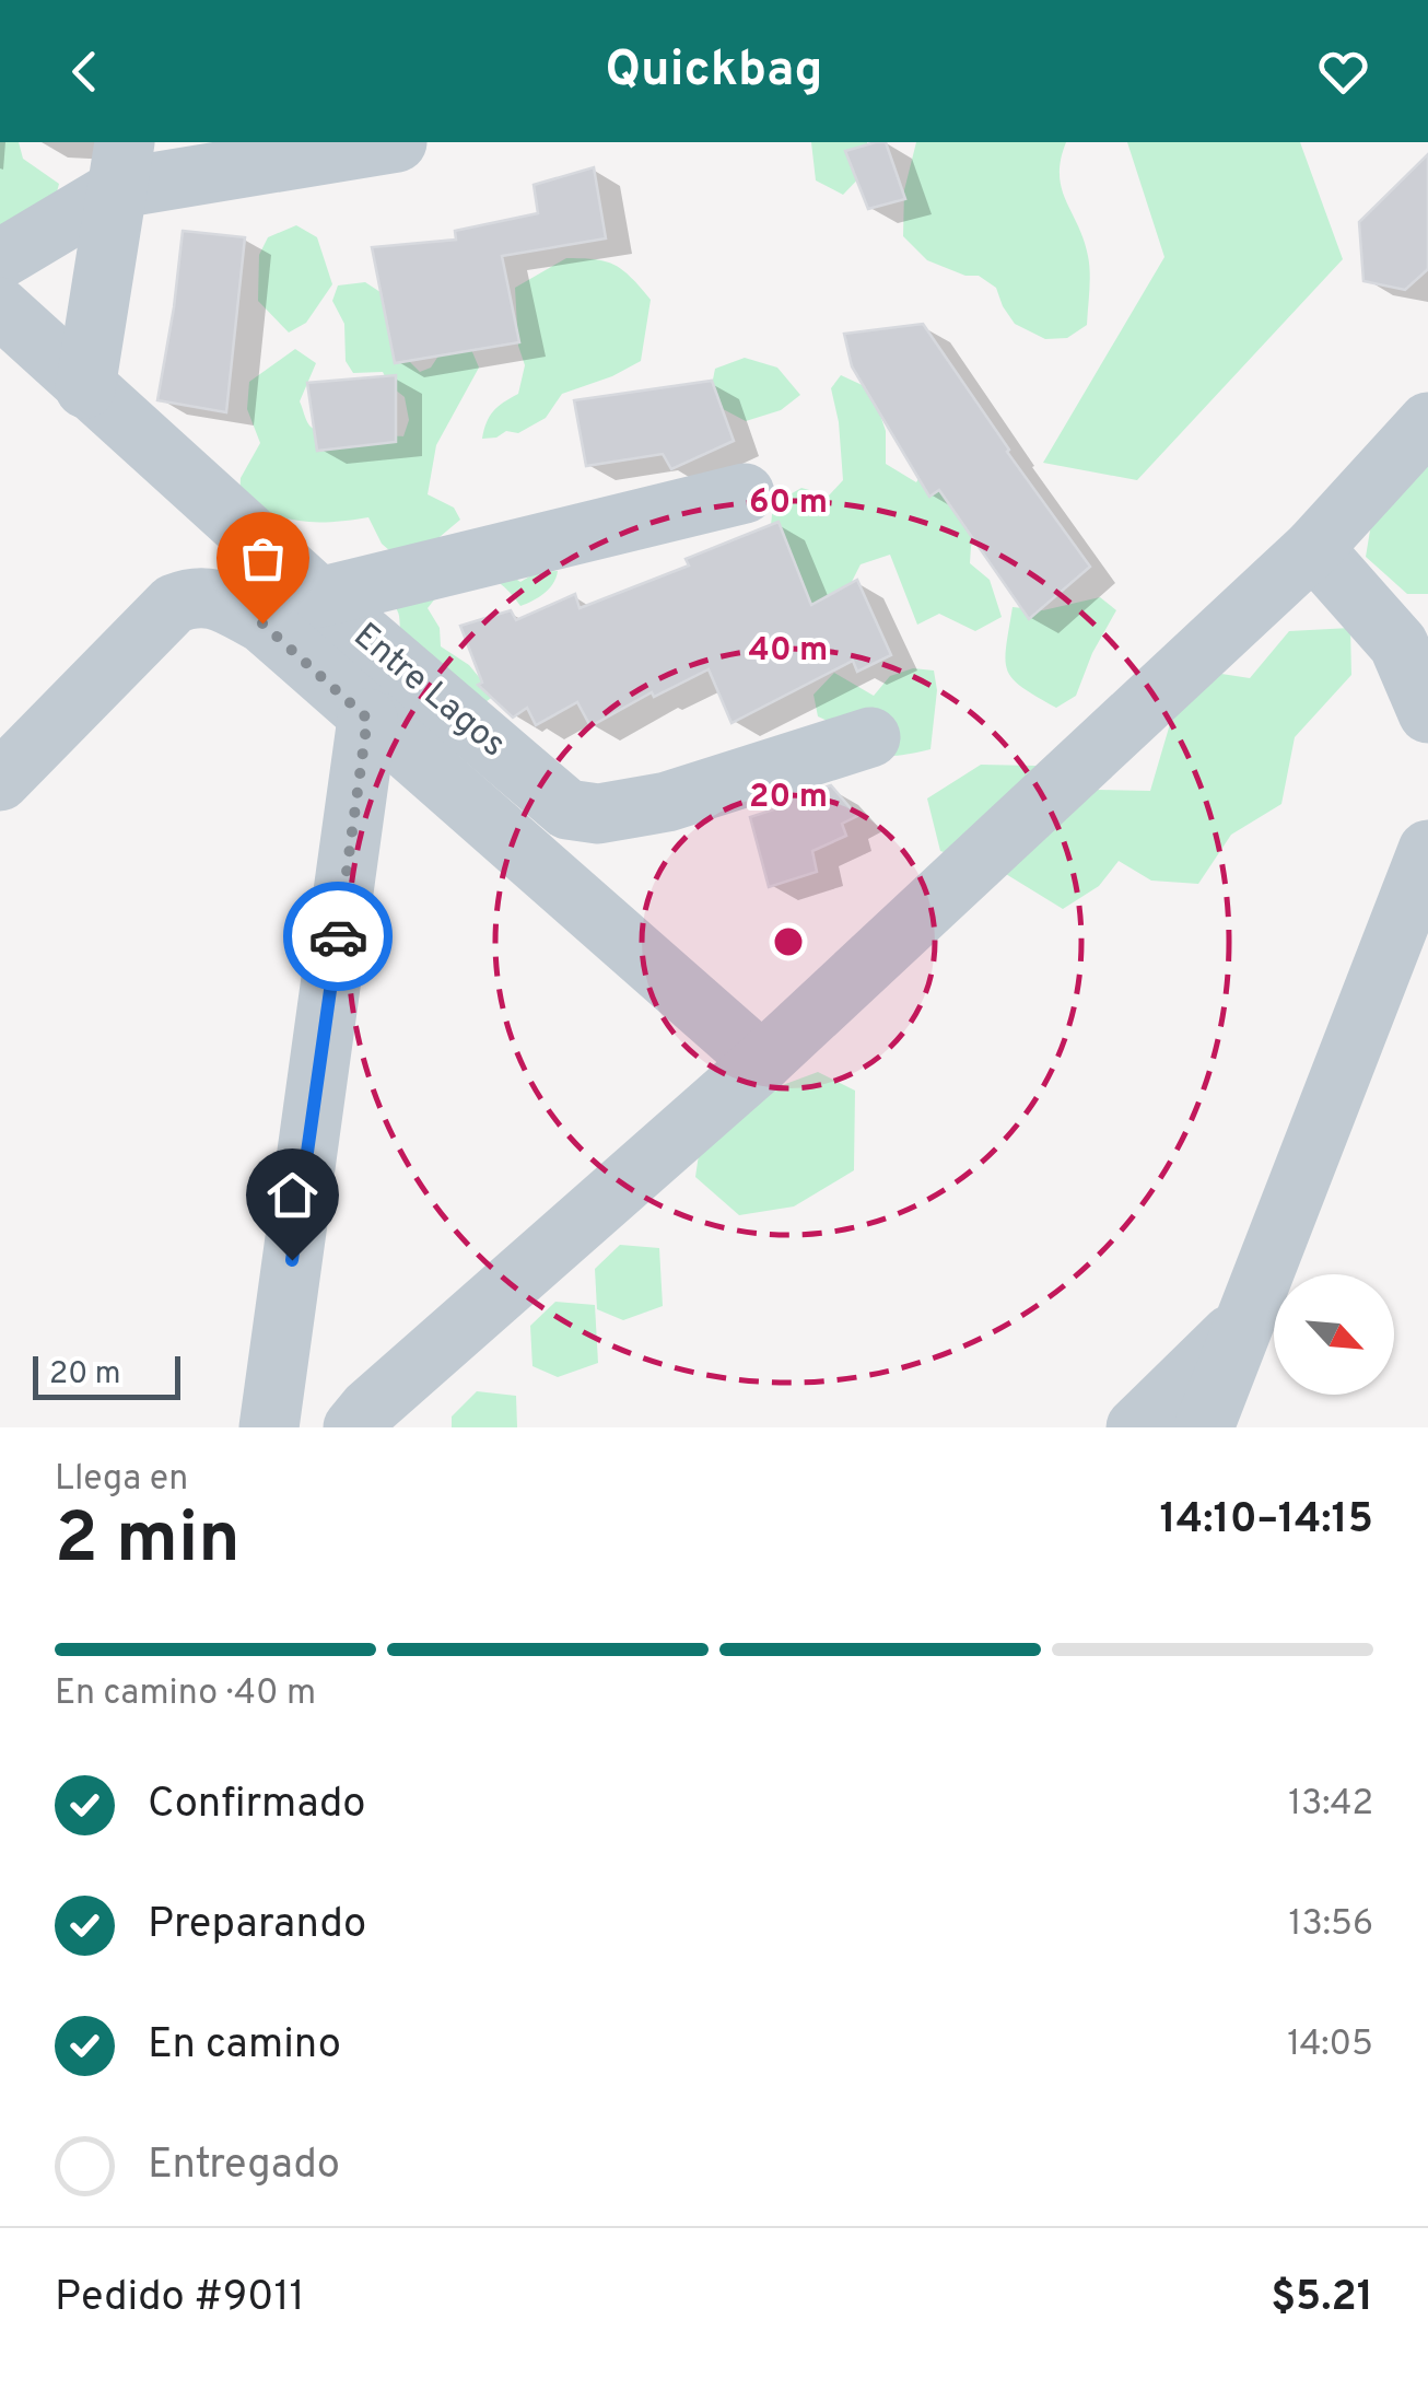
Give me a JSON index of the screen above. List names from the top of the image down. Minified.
{"streets":{"street":["Entre Lagos"]},"scale_bar":"20 m","north":"bottom right","page":{"header":"Quickbag","scale":"20 m","heading":["2 min","Llega en","14:10–14:15"],"panel":["Pedido #9011","$5.21"],"bar":"En camino · 40 m","list":[["Confirmado","13:42"],["Preparando","13:56"],["En camino","14:05"],"Entregado"]},"rings":["60 m","40 m","20 m"]}
